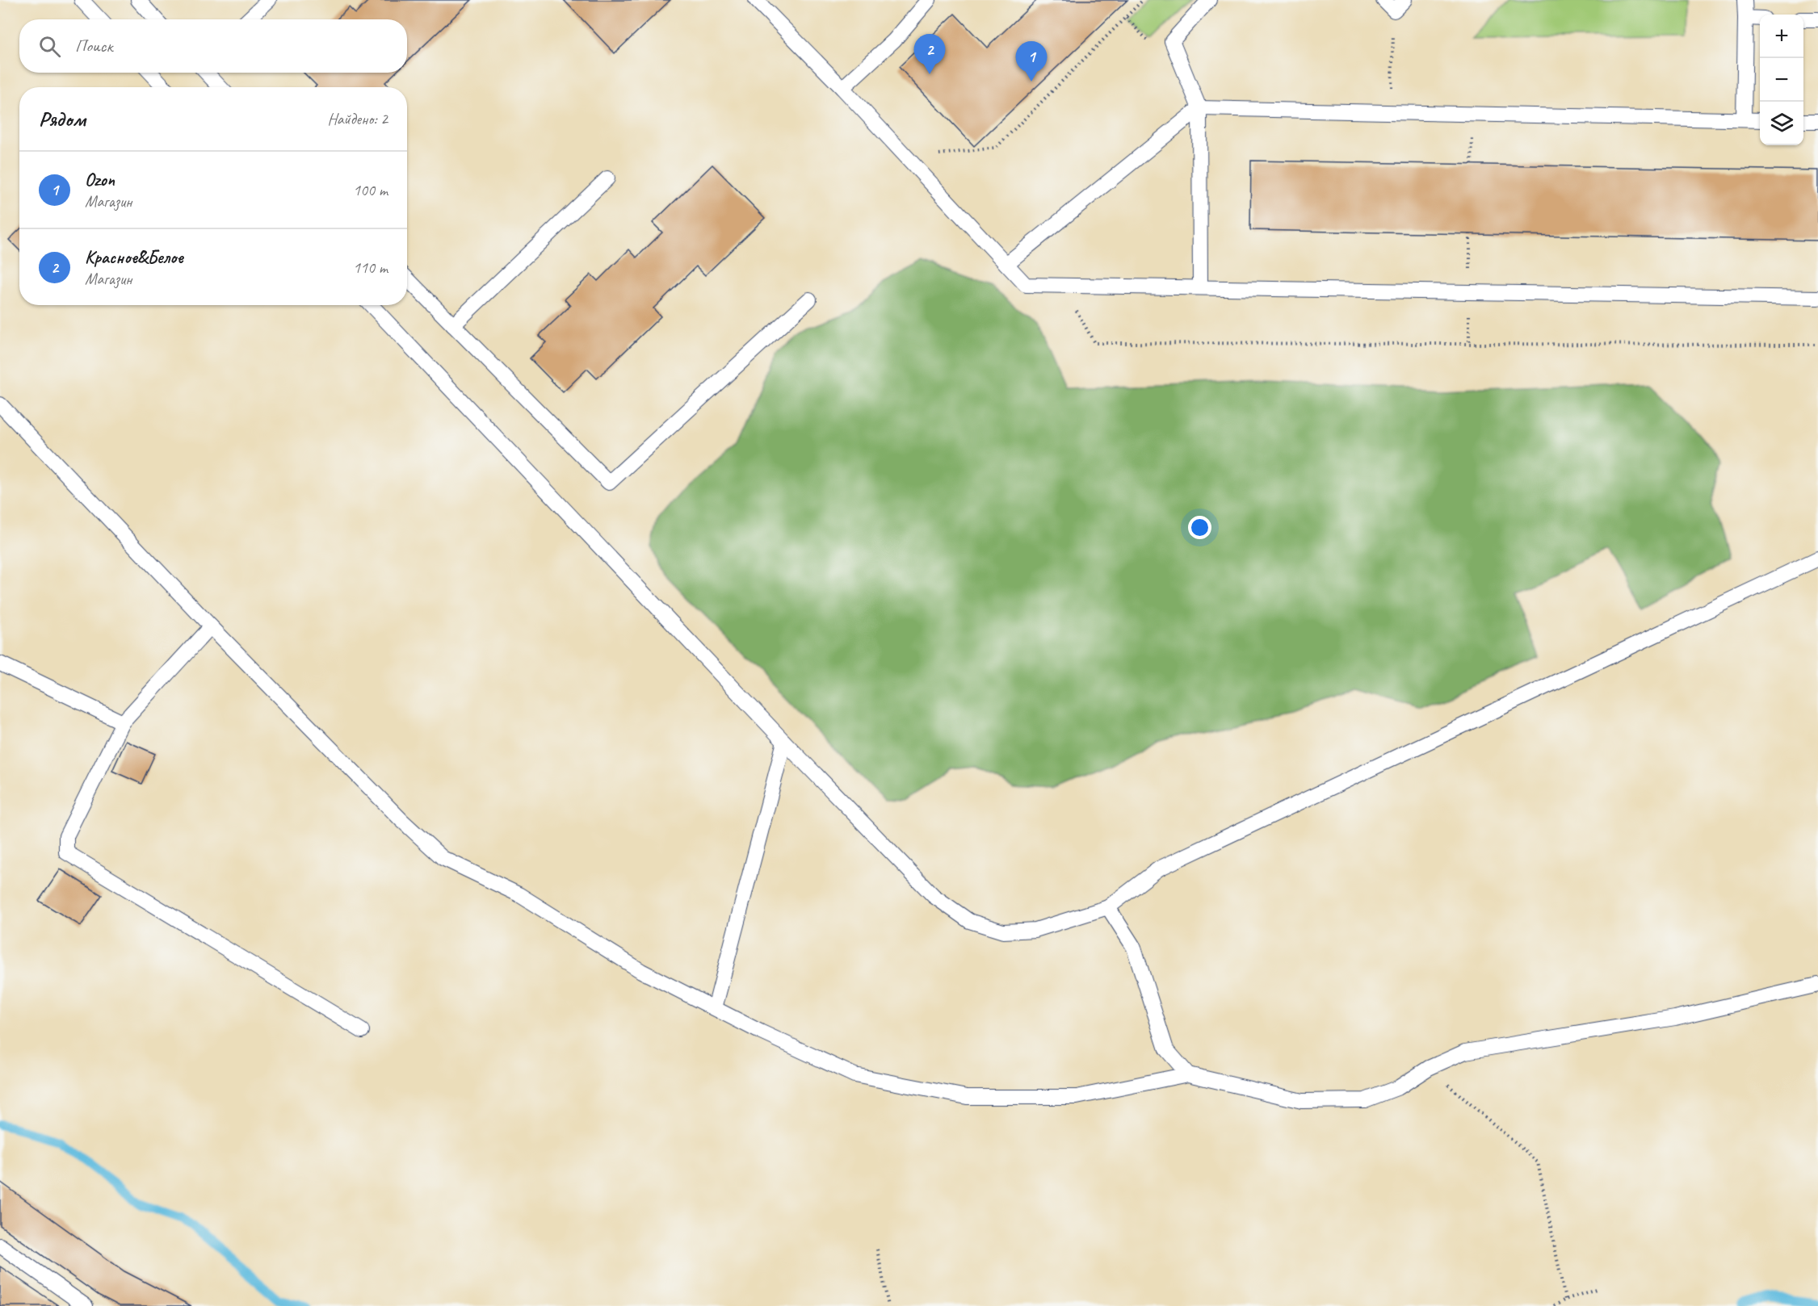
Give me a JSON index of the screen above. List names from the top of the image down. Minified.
{"page":{"map_buttons":["+","−"],"search":"Поиск","pins":["2","1"],"heading":["Рядом","Найдено: 2"],"list":[{"mark":"1","name":"Ozon","note":"Магазин","value":"100 m"},{"mark":"2","name":"Красное&Белое","note":"Магазин","value":"110 m"}]}}
